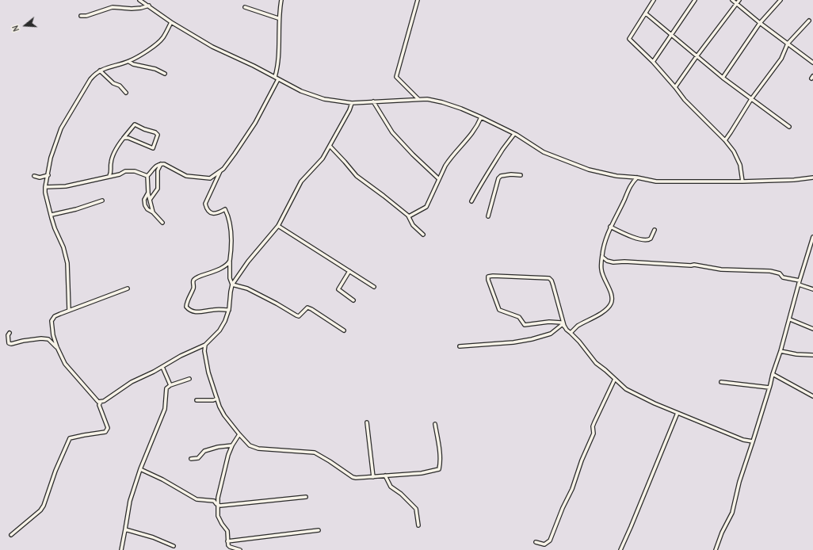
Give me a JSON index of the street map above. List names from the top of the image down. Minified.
{"north":"left"}
